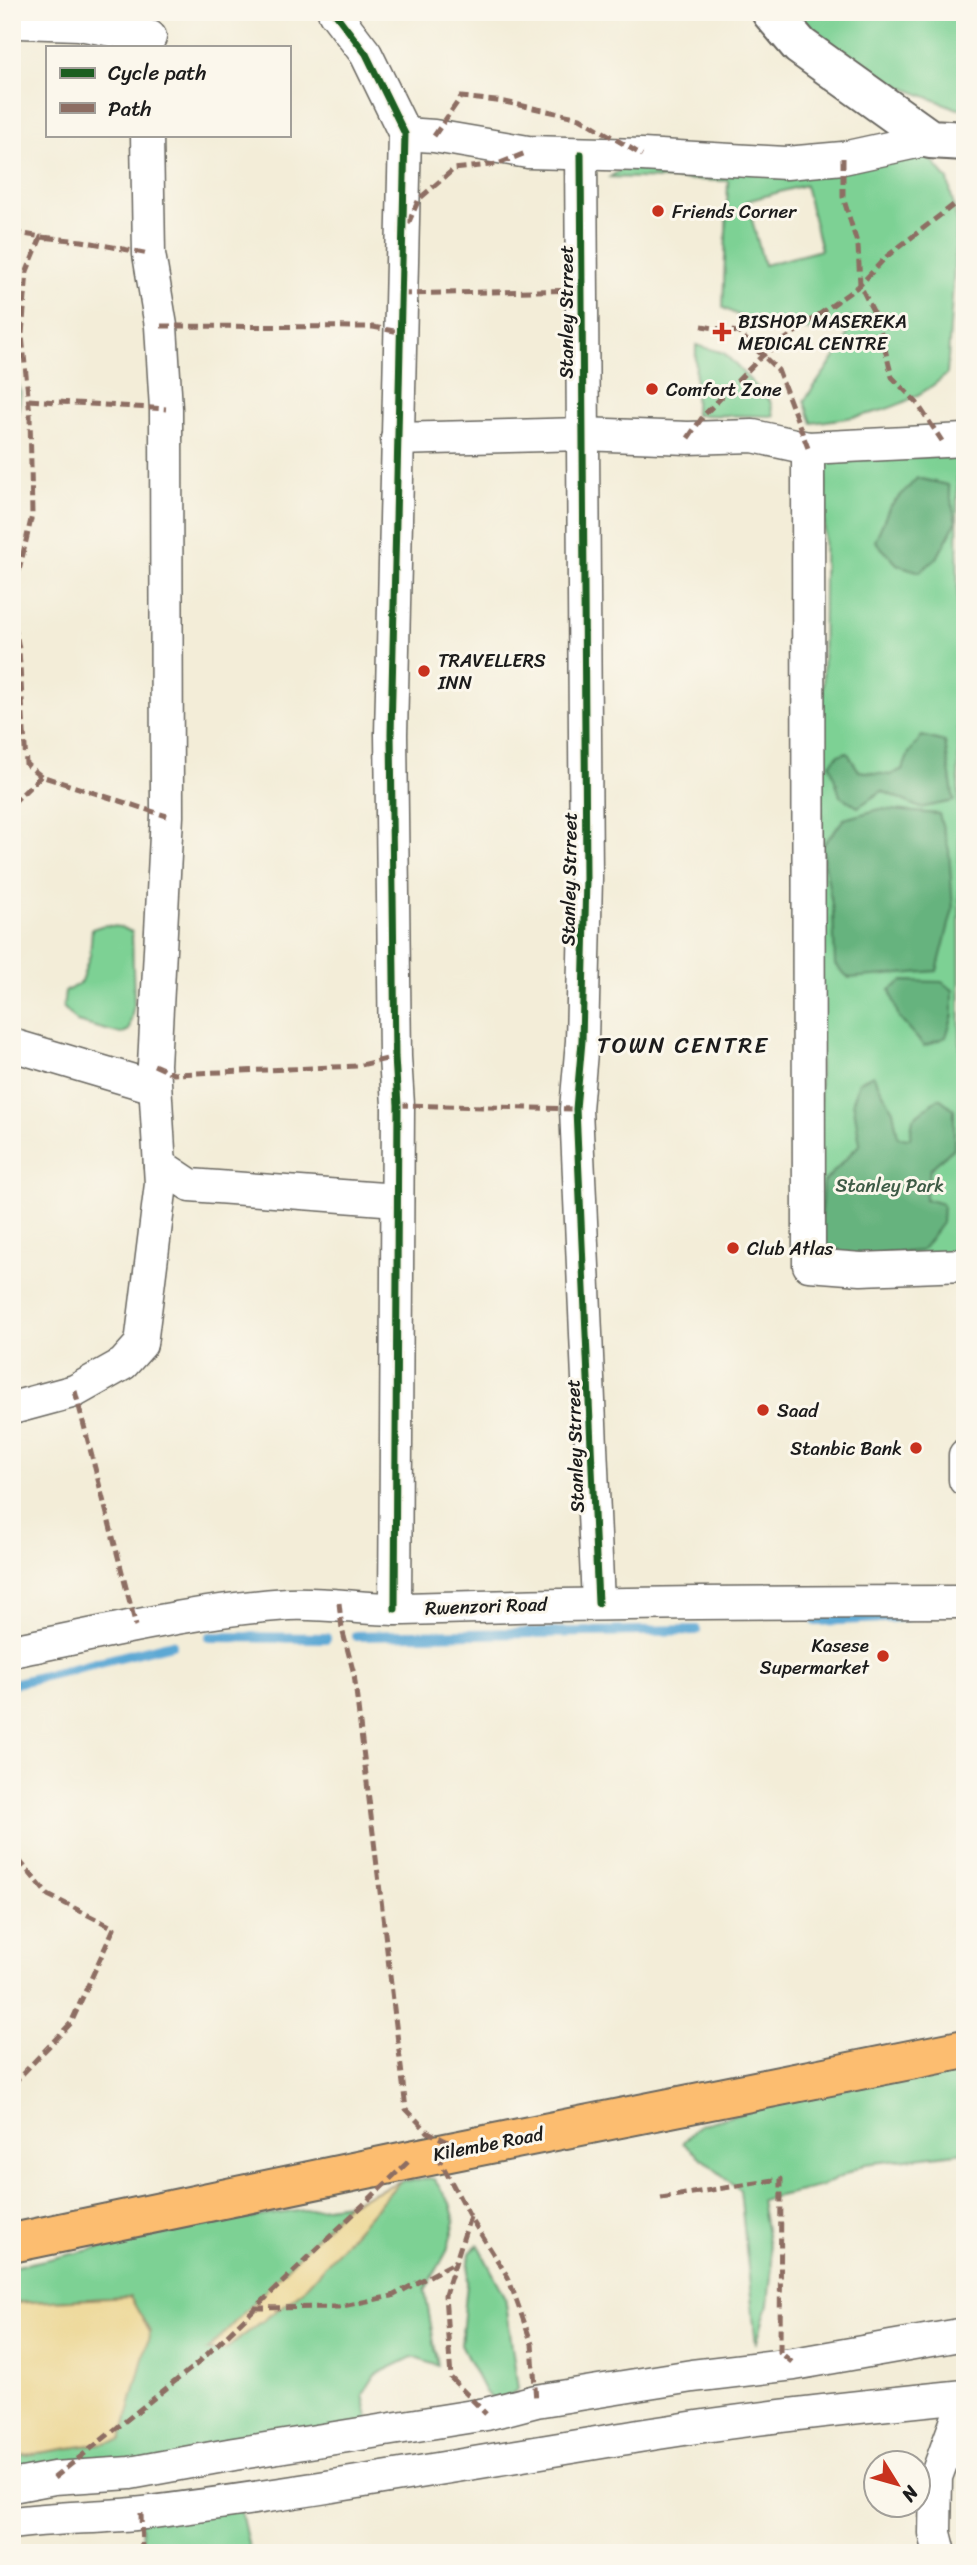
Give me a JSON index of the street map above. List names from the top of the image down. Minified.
{"streets":{"main road":["Kilembe Road"],"street":["Stanley Strreet","Rwenzori Road"]},"crossings":[["Stanley Strreet","Rwenzori Road"]],"districts":["TOWN CENTRE"],"parks":["Stanley Park"],"places":{"other":["Friends Corner","Comfort Zone","TRAVELLERS INN","Club Atlas","Saad","Stanbic Bank","Kasese Supermarket"],"health":["BISHOP MASEREKA MEDICAL CENTRE"]},"legend":["Cycle path","Path"],"north":"bottom right"}
